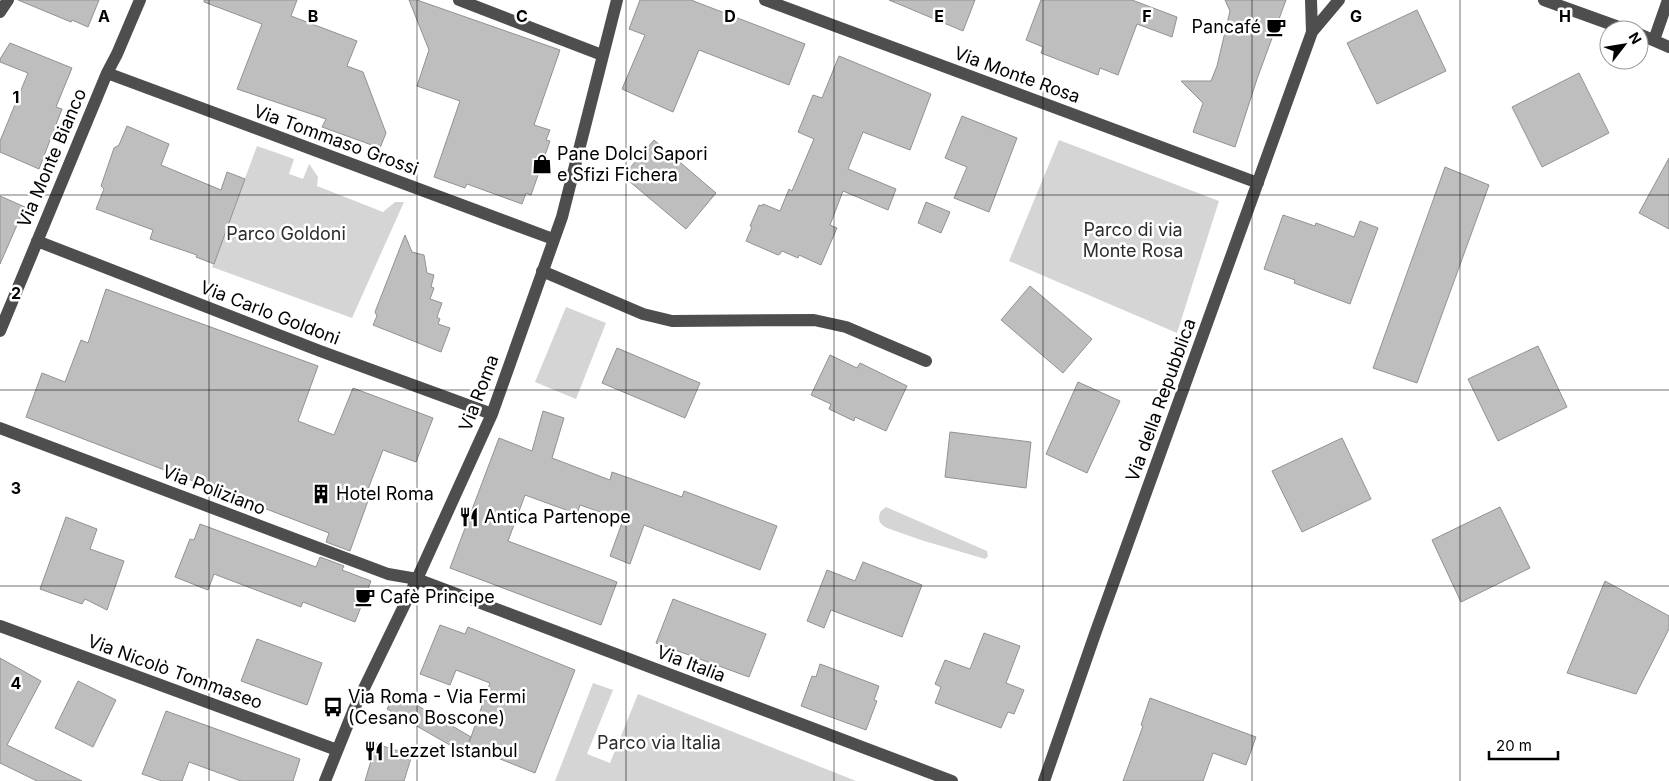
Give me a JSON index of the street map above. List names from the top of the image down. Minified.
{"streets":{"street":["Via Monte Rosa","Via Tommaso Grossi","Via Monte Bianco","Via Carlo Goldoni","Via Roma","Via della Repubblica","Via Poliziano","Via Italia","Via Nicolò Tommaseo"]},"crossings":[["Via Monte Rosa","Via della Repubblica"],["Via Tommaso Grossi","Via Monte Bianco"],["Via Tommaso Grossi","Via Roma"],["Via Monte Bianco","Via Carlo Goldoni"],["Via Carlo Goldoni","Via Roma"],["Via Roma","Via Poliziano"],["Via Roma","Via Italia"],["Via Roma","Via Nicolò Tommaseo"],["Via Poliziano","Via Italia"]],"parks":["Parco di via Monte Rosa","Parco Goldoni","Parco via Italia"],"places":{"cafe":["Pancafé","Cafè Principe"],"shop":["Pane Dolci Sapori e Sfizi Fichera"],"building":["Hotel Roma"],"restaurant":["Antica Partenope","Lezzet Istanbul"],"bus stop":["Via Roma - Via Fermi (Cesano Boscone)"]},"scale_bar":"20 m","north":"top right","grid":{"columns":["A","B","C","D","E","F","G","H"],"rows":["1","2","3","4"]}}
